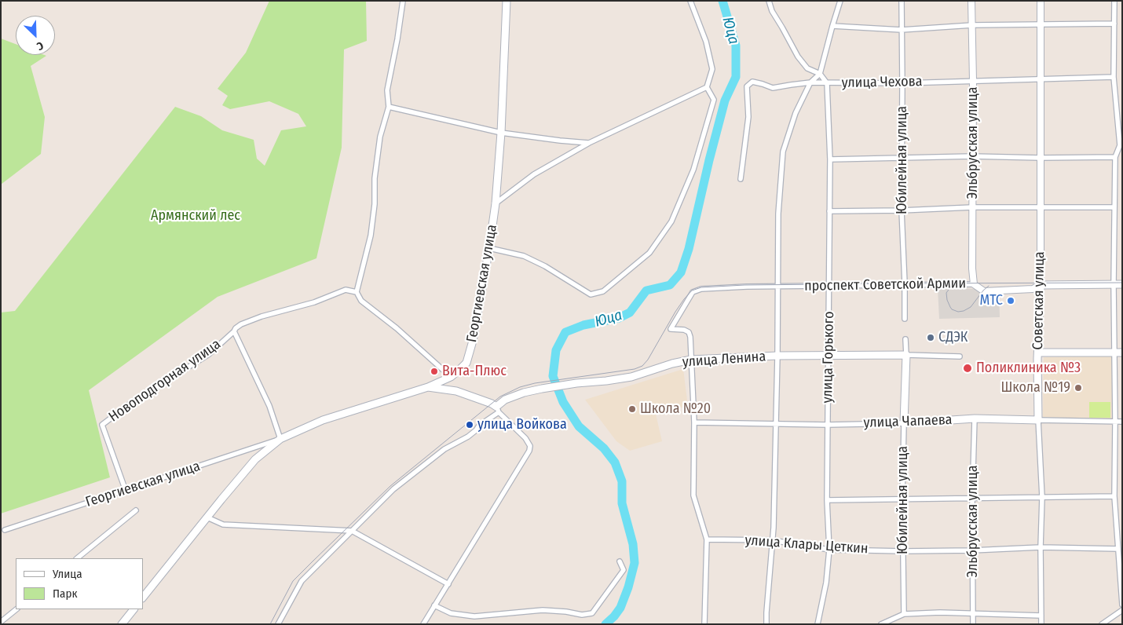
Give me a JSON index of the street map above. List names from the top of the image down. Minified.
{"streets":{"main road":["Юбилейная улица","Георгиевская улица","проспект Советской Армии","Советская улица","улица Ленина","улица Чапаева"],"street":["улица Чехова","Эльбрусская улица","улица Горького","Новоподгорная улица","улица Клары Цеткин"]},"crossings":[["улица Чехова","Эльбрусская улица"],["улица Чехова","Юбилейная улица"],["улица Чехова","Советская улица"],["улица Чехова","улица Горького"],["Эльбрусская улица","проспект Советской Армии"],["Эльбрусская улица","улица Чапаева"],["Эльбрусская улица","улица Клары Цеткин"],["Юбилейная улица","проспект Советской Армии"],["Юбилейная улица","улица Ленина"],["Юбилейная улица","улица Чапаева"],["Юбилейная улица","улица Клары Цеткин"],["Георгиевская улица","Новоподгорная улица"],["проспект Советской Армии","Советская улица"],["проспект Советской Армии","улица Горького"],["проспект Советской Армии","улица Ленина"],["Советская улица","улица Чапаева"],["Советская улица","улица Клары Цеткин"],["улица Горького","улица Ленина"],["улица Горького","улица Чапаева"],["улица Горького","улица Клары Цеткин"]],"water":["Юца"],"parks":["Армянский лес"],"places":["МТС","СДЭК","Поликлиника №3","Вита-Плюс","Школа №19","Школа №20","улица Войкова"],"legend":["Улица","Парк"],"north":"bottom right"}
